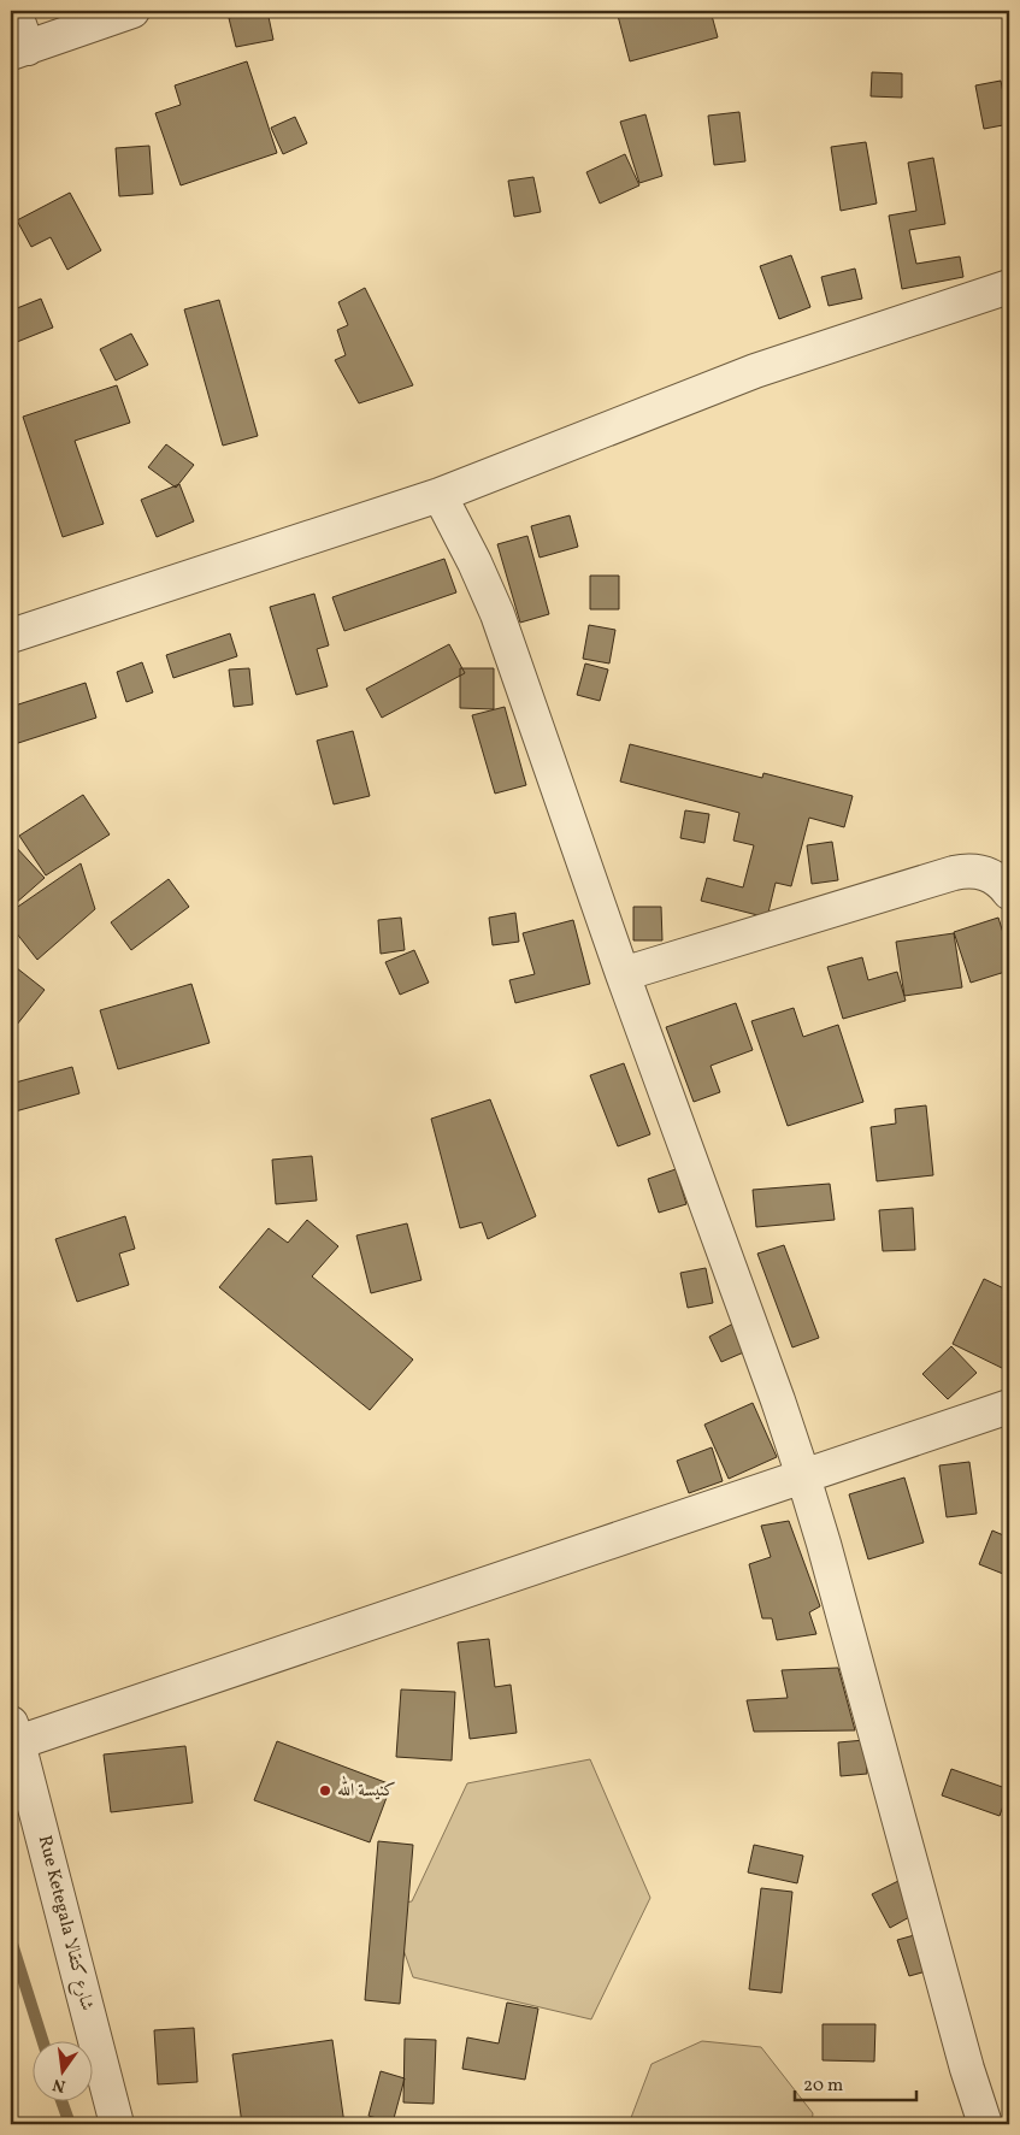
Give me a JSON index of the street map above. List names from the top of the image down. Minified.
{"streets":{"street":["Rue Ketegala شارع كتقالا"]},"places":["كنيسة الله"],"scale_bar":"20 m","north":"bottom"}
